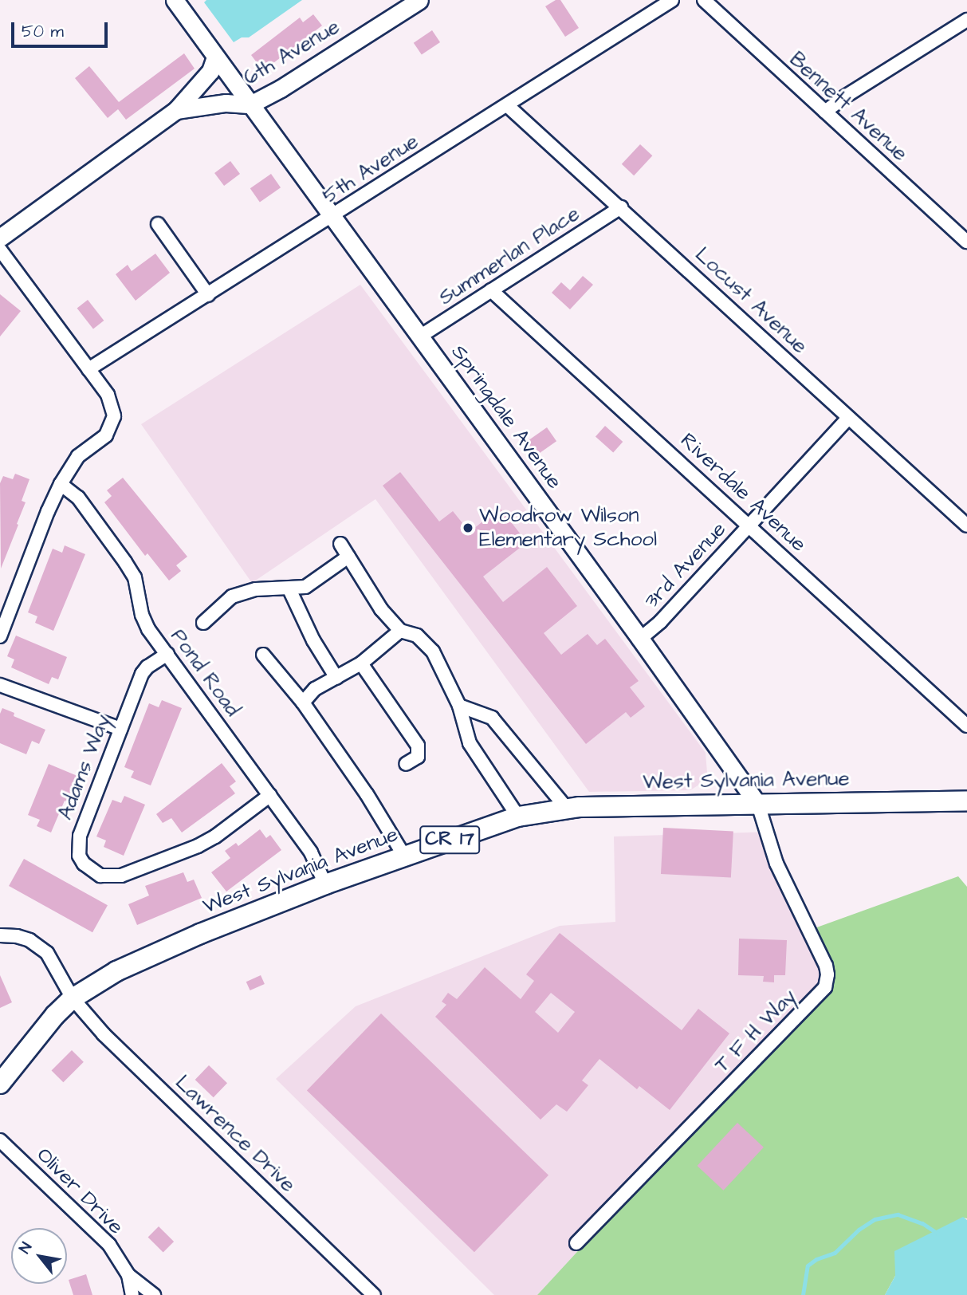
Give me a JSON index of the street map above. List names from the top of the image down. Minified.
{"streets":{"main road":["West Sylvania Avenue","CR 17"],"street":["6th Avenue","Bennett Avenue","5th Avenue","Summerlan Place","Locust Avenue","Springdale Avenue","Riverdale Avenue","3rd Avenue","Pond Road","Adams Way","T F H Way","Lawrence Drive","Oliver Drive"]},"crossings":[["6th Avenue","Springdale Avenue"],["5th Avenue","Locust Avenue"],["5th Avenue","Springdale Avenue"],["Summerlan Place","Locust Avenue"],["Summerlan Place","Springdale Avenue"],["Summerlan Place","Riverdale Avenue"],["Locust Avenue","3rd Avenue"],["Springdale Avenue","3rd Avenue"],["Springdale Avenue","West Sylvania Avenue"],["Springdale Avenue","T F H Way"],["Riverdale Avenue","3rd Avenue"],["Pond Road","Adams Way"],["Pond Road","West Sylvania Avenue"],["West Sylvania Avenue","T F H Way"],["West Sylvania Avenue","Lawrence Drive"]],"places":["Woodrow Wilson Elementary School"],"scale_bar":"50 m","north":"top left"}
